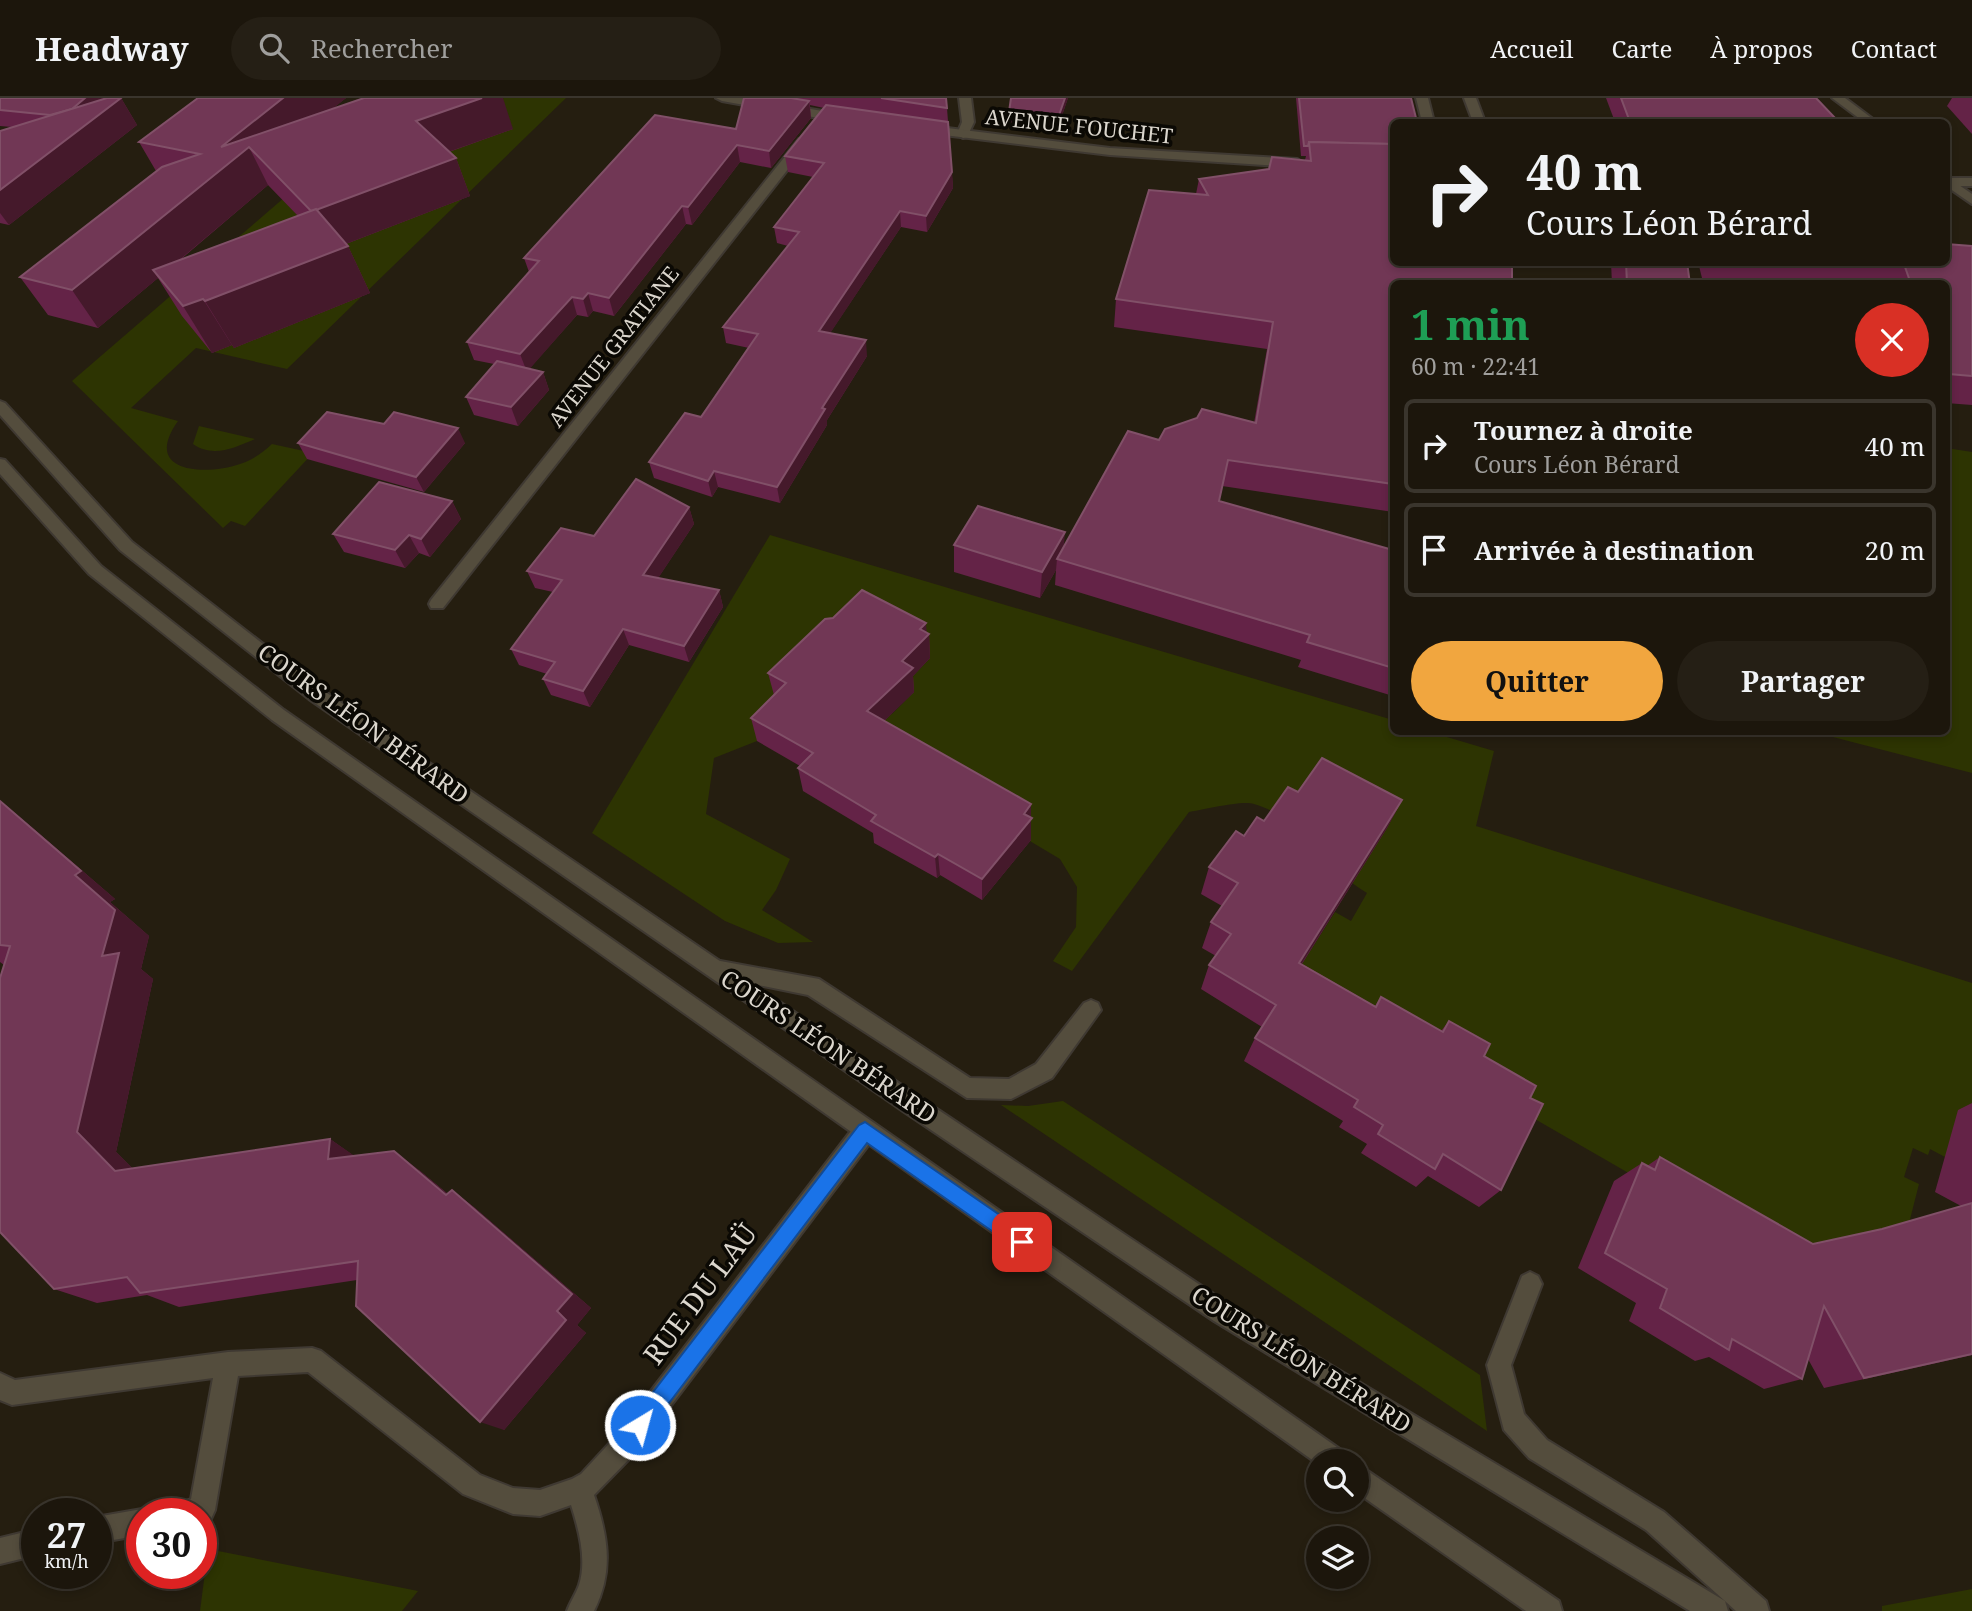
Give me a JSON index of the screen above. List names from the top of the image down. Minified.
{"streets":{"main road":["AVENUE FOUCHET","AVENUE GRATIANE","COURS LÉON BÉRARD","RUE DU LAÜ"]},"crossings":[["COURS LÉON BÉRARD","RUE DU LAÜ"]],"page":{"header":"Headway","search":"Rechercher","nav":["Accueil","Carte","À propos","Contact"],"turn":["40 m","Cours Léon Bérard"],"heading":["1 min","60 m · 22:41"],"list":[{"name":"Tournez à droite","note":"Cours Léon Bérard","value":"40 m"},{"name":"Arrivée à destination","value":"20 m"}],"buttons":["Quitter","Partager"],"speed":"27 km/h","limit":"30"}}
